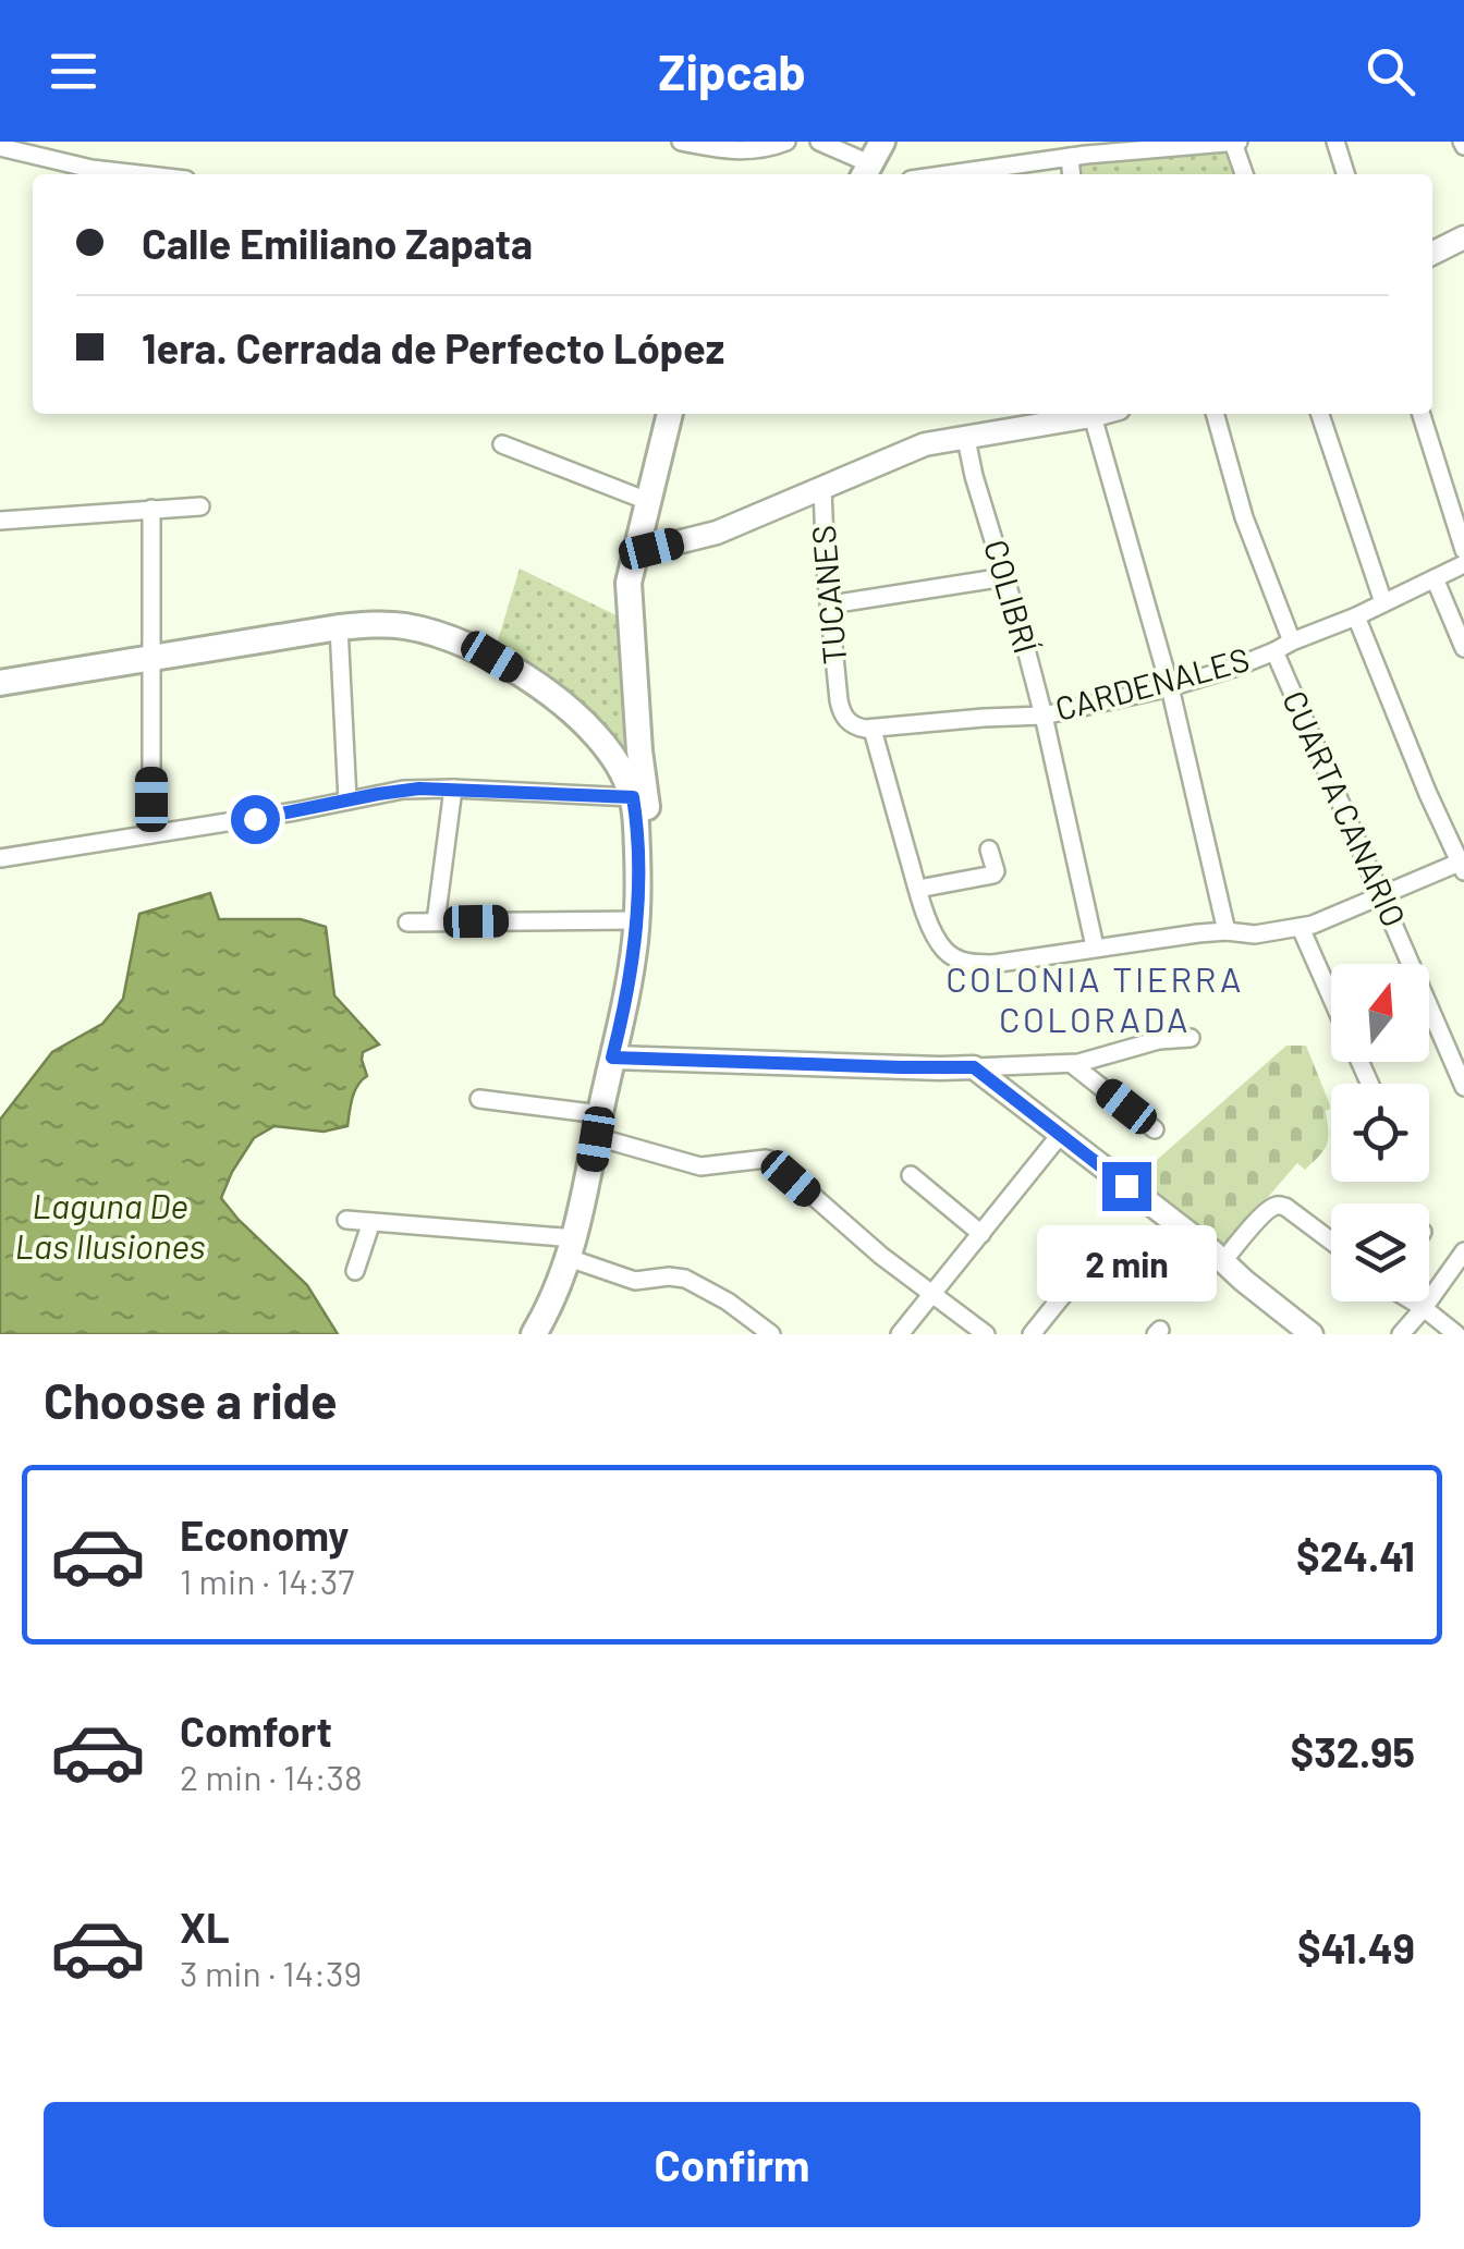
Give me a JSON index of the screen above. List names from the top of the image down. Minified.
{"streets":{"street":["TUCANES","COLIBRÍ","CARDENALES","CUARTA CANARIO"]},"crossings":[["TUCANES","CARDENALES"],["COLIBRÍ","CARDENALES"],["CARDENALES","CUARTA CANARIO"]],"districts":["COLONIA TIERRA COLORADA"],"water":["Laguna De Las Ilusiones"],"north":"top","page":{"header":"Zipcab","banner":["Calle Emiliano Zapata","1era. Cerrada de Perfecto López"],"bubble":"2 min","heading":"Choose a ride","list":[{"name":"Economy","note":"1 min · 14:37","value":"$24.41"},{"name":"Comfort","note":"2 min · 14:38","value":"$32.95"},{"name":"XL","note":"3 min · 14:39","value":"$41.49"}],"buttons":"Confirm"}}
